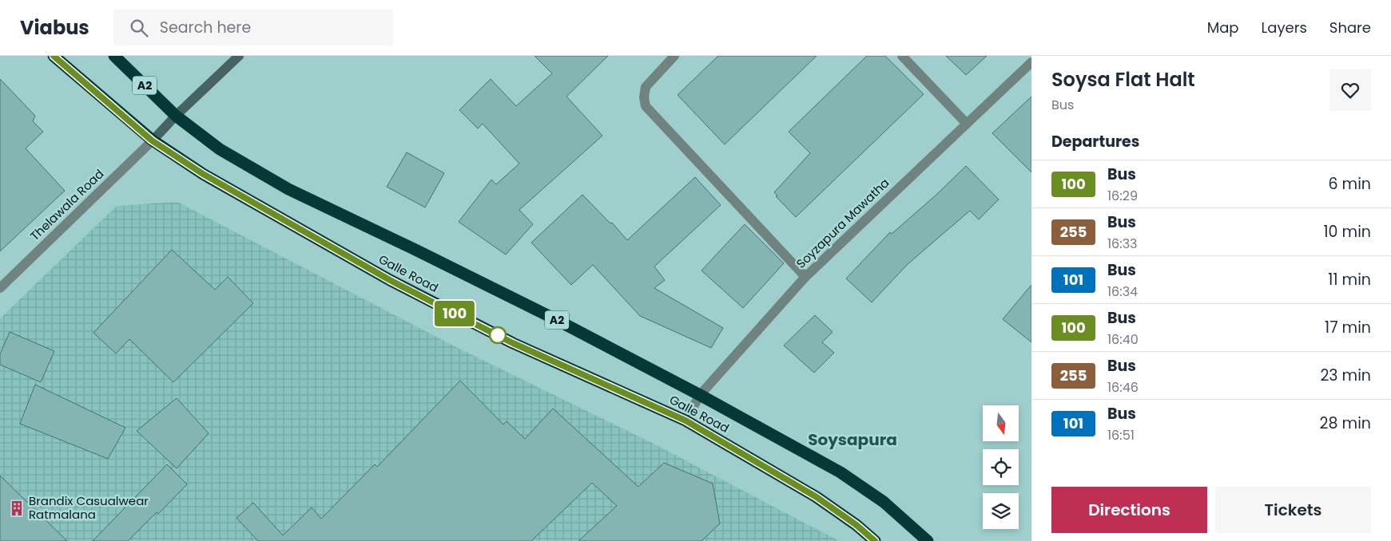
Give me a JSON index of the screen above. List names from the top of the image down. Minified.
{"streets":{"highway":["A2","Galle Road"],"street":["Thelawala Road","Soyzapura Mawatha"]},"crossings":[["Thelawala Road","Galle Road"],["Soyzapura Mawatha","Galle Road"]],"districts":["Soysapura"],"places":{"building":["Brandix Casualwear Ratmalana"]},"lines":["bus line 100"],"north":"bottom","page":{"header":"Viabus","search":"Search here","nav":["Map","Layers","Share"],"on_map":"100","heading":[["Soysa Flat Halt","Bus"],"Departures"],"list":[{"mark":"100","name":"Bus","note":"16:29","value":"6 min"},{"mark":"255","name":"Bus","note":"16:33","value":"10 min"},{"mark":"101","name":"Bus","note":"16:34","value":"11 min"},{"mark":"100","name":"Bus","note":"16:40","value":"17 min"},{"mark":"255","name":"Bus","note":"16:46","value":"23 min"},{"mark":"101","name":"Bus","note":"16:51","value":"28 min"}],"buttons":["Directions","Tickets"]}}
